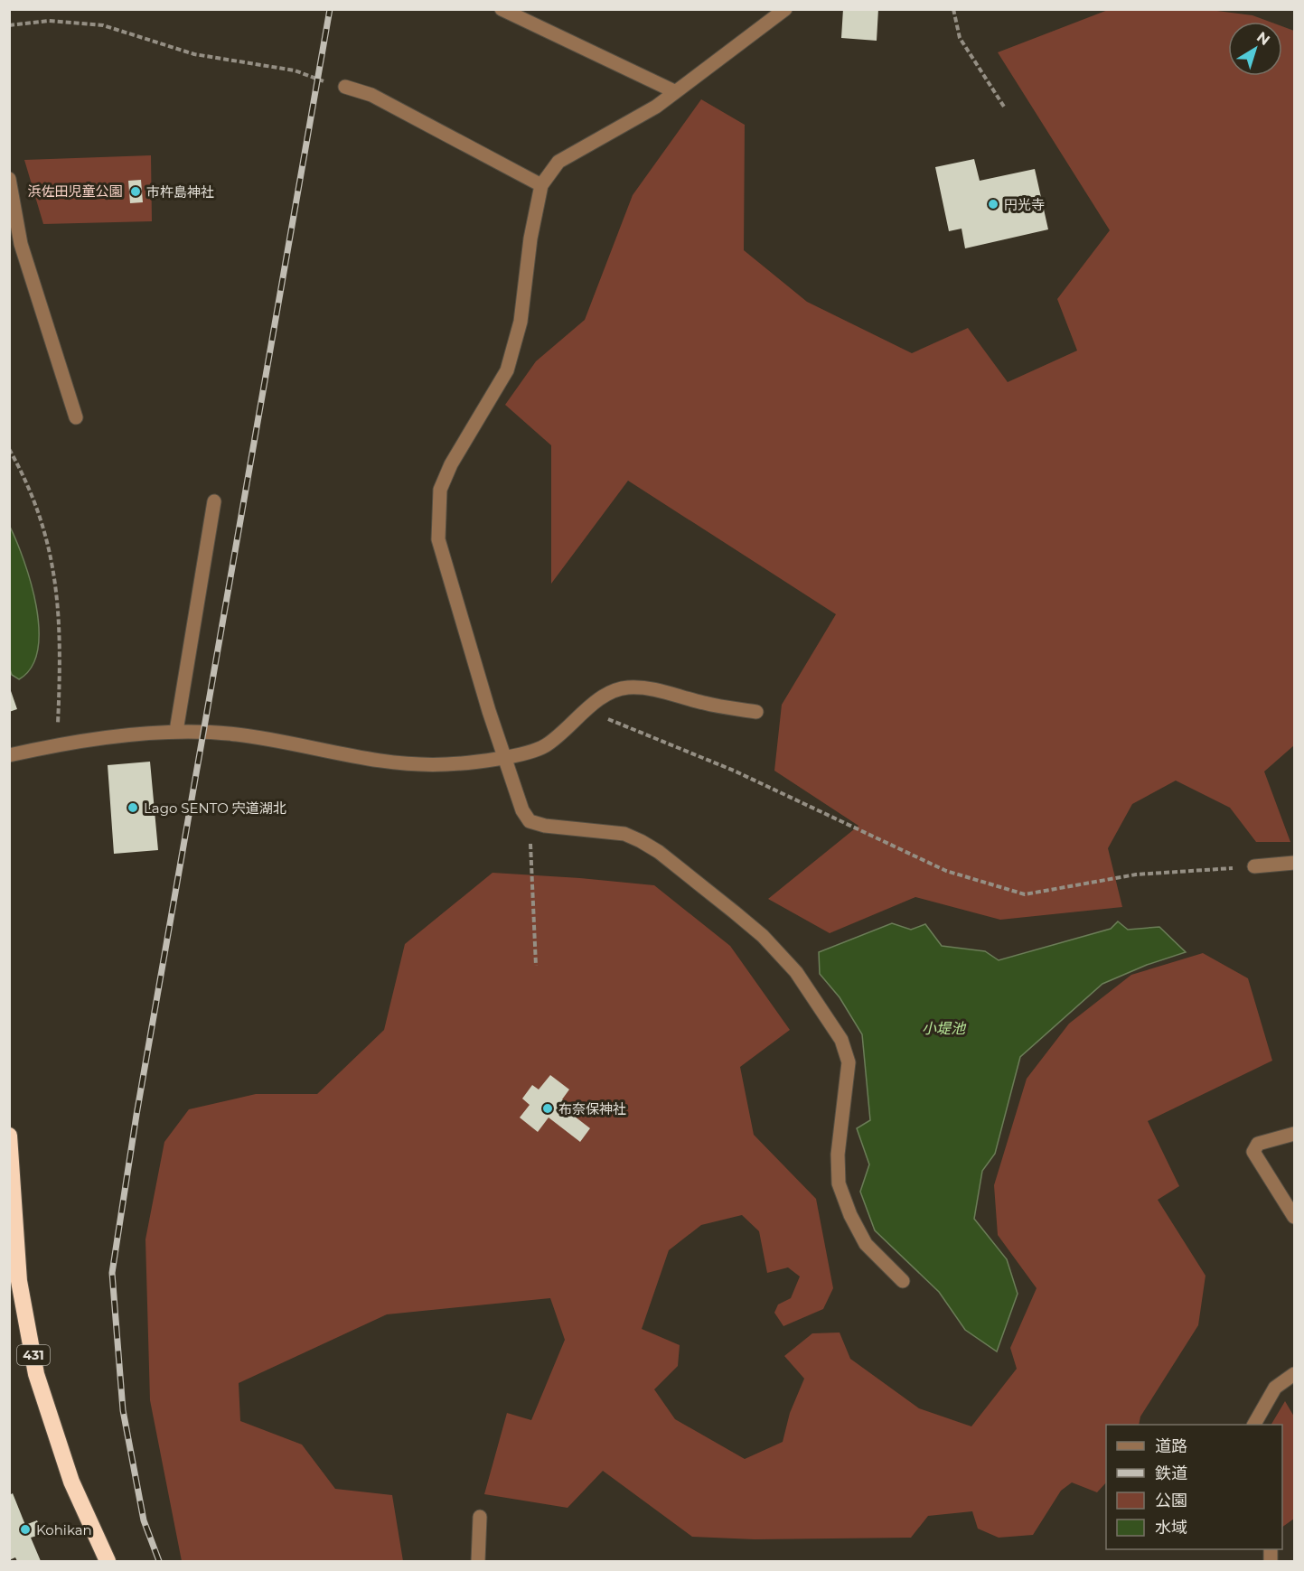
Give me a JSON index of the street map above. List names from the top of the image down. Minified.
{"streets":{"highway":["431"]},"water":["小堤池"],"parks":["浜佐田児童公園"],"places":["市杵島神社","円光寺","Lago SENTO 宍道湖北","布奈保神社","Kohikan"],"legend":["道路","鉄道","公園","水域"],"north":"top right"}
